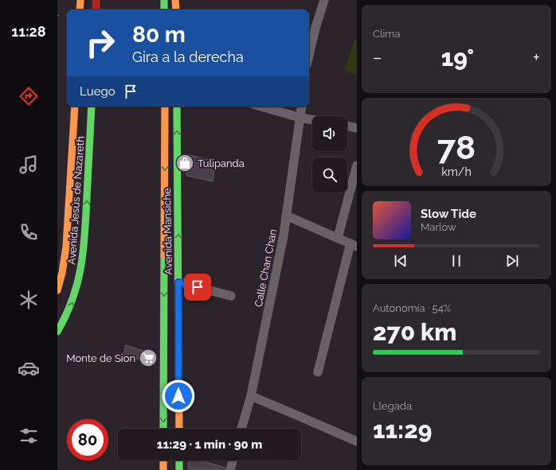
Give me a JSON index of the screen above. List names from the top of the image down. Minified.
{"streets":{"main road":["Avenida Jesús de Nazareth","Avenida Mansiche"],"street":["Calle Chan Chan"]},"places":{"shop":["Tulipanda"],"supermarket":["Monte de Sion"]},"page":{"tabs":"11:28","tile":["Clima",["Autonomía · 54%","270 km"],["Llegada","11:29"]],"turn":["80 m","Gira a la derecha"],"heat":["−","19°","+"],"then":"Luego","song":["Slow Tide","Marlow"],"limit":"80","trip":"11:29 · 1 min · 90 m","gauge":["78","km/h"]}}
